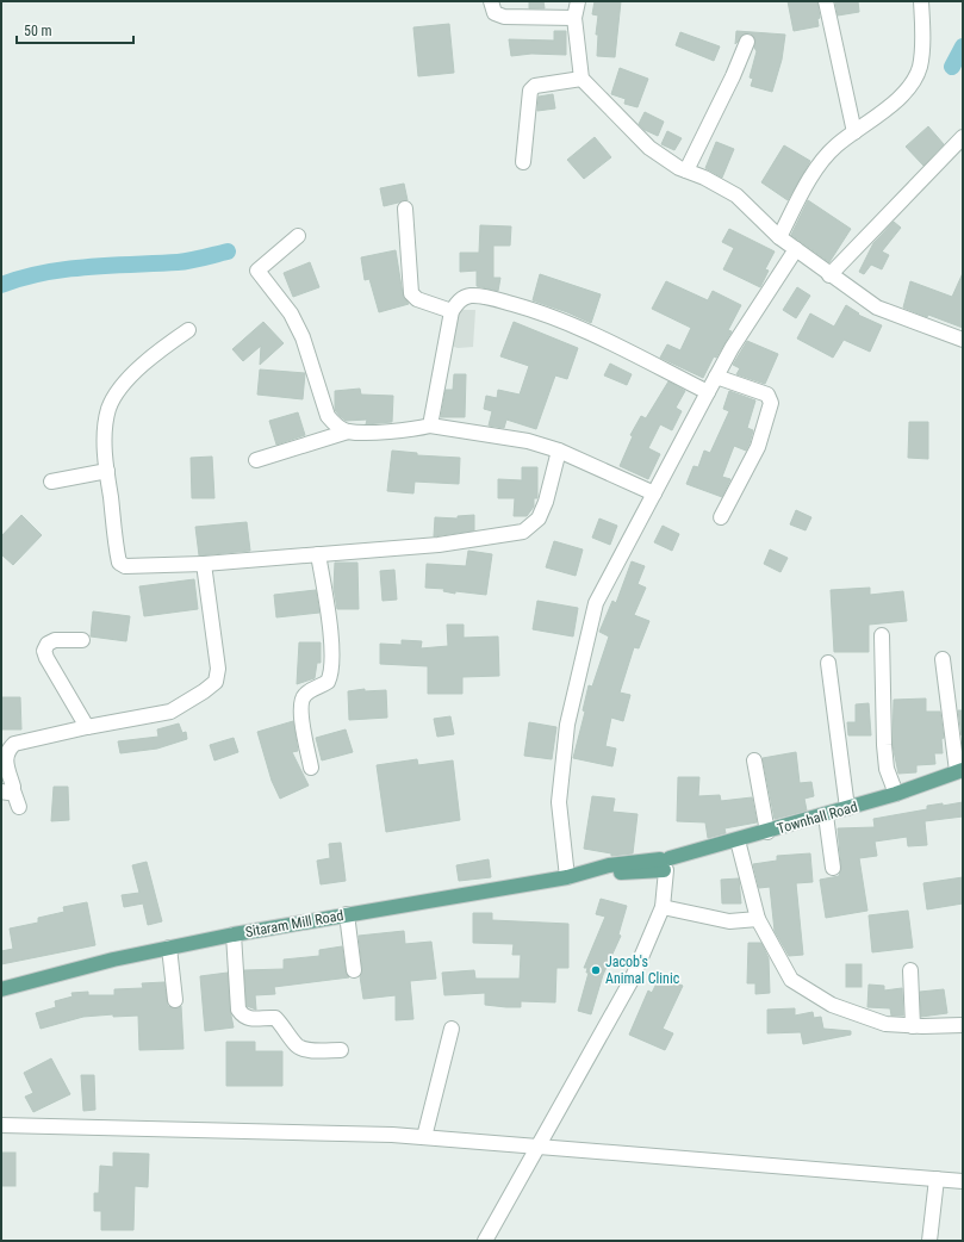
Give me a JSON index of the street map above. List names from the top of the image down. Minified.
{"streets":{"main road":["Townhall Road","Sitaram Mill Road"]},"crossings":[["Townhall Road","Sitaram Mill Road"]],"places":["Jacob's Animal Clinic"],"scale_bar":"50 m"}
